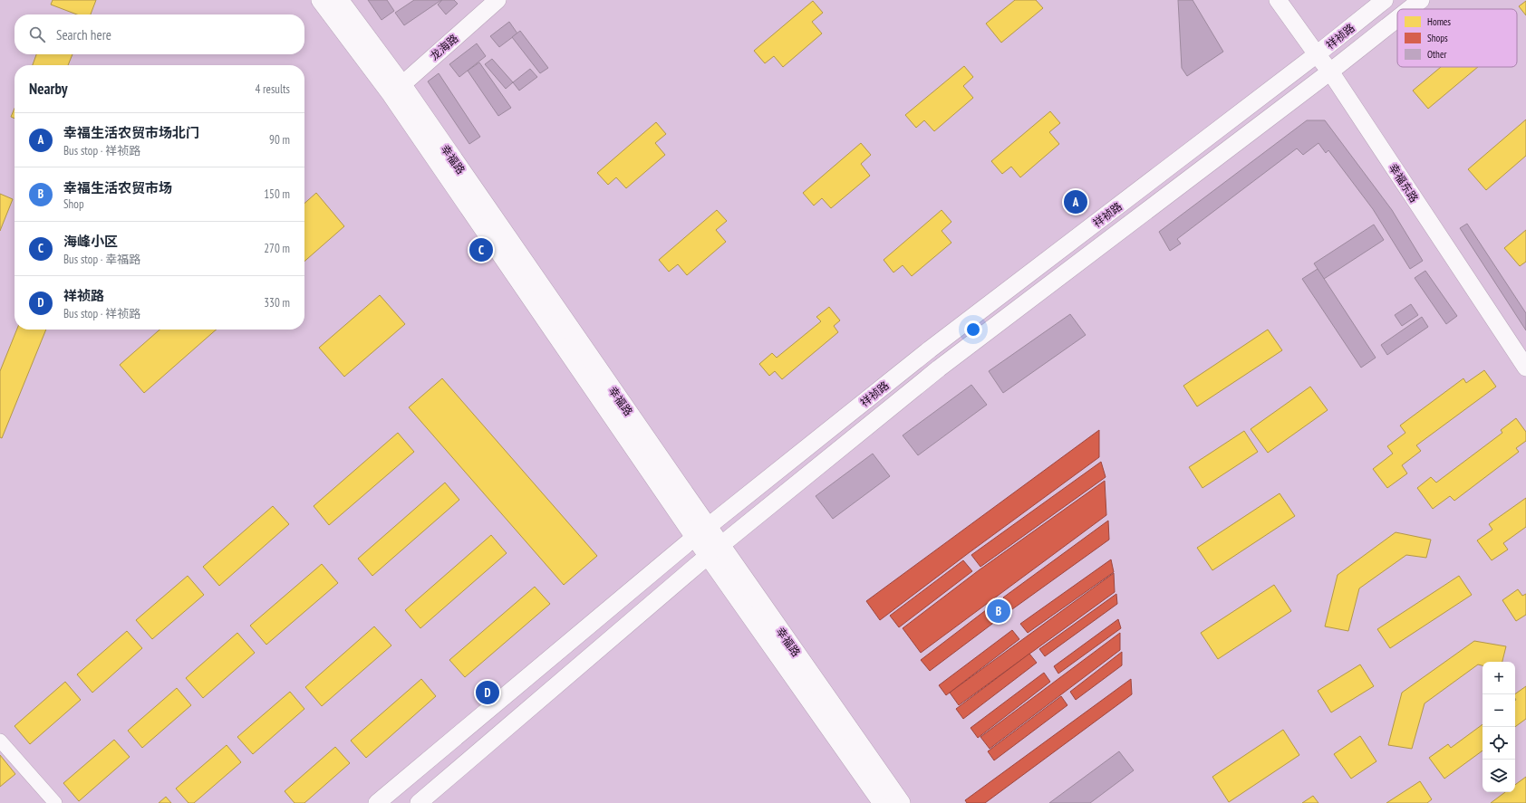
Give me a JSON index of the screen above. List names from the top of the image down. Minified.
{"streets":{"main road":["幸福路"],"street":["祥祯路","龙海路","幸福东路"]},"crossings":[["祥祯路","幸福路"],["祥祯路","幸福东路"],["龙海路","幸福路"]],"legend":["Homes","Shops","Other"],"page":{"search":"Search here","heading":["Nearby","4 results"],"list":[{"mark":"A","name":"幸福生活农贸市场北门","note":"Bus stop · 祥祯路","value":"90 m"},{"mark":"B","name":"幸福生活农贸市场","note":"Shop","value":"150 m"},{"mark":"C","name":"海峰小区","note":"Bus stop · 幸福路","value":"270 m"},{"mark":"D","name":"祥祯路","note":"Bus stop · 祥祯路","value":"330 m"}],"pins":["A","C","B","D"],"map_buttons":["+","−"]}}
